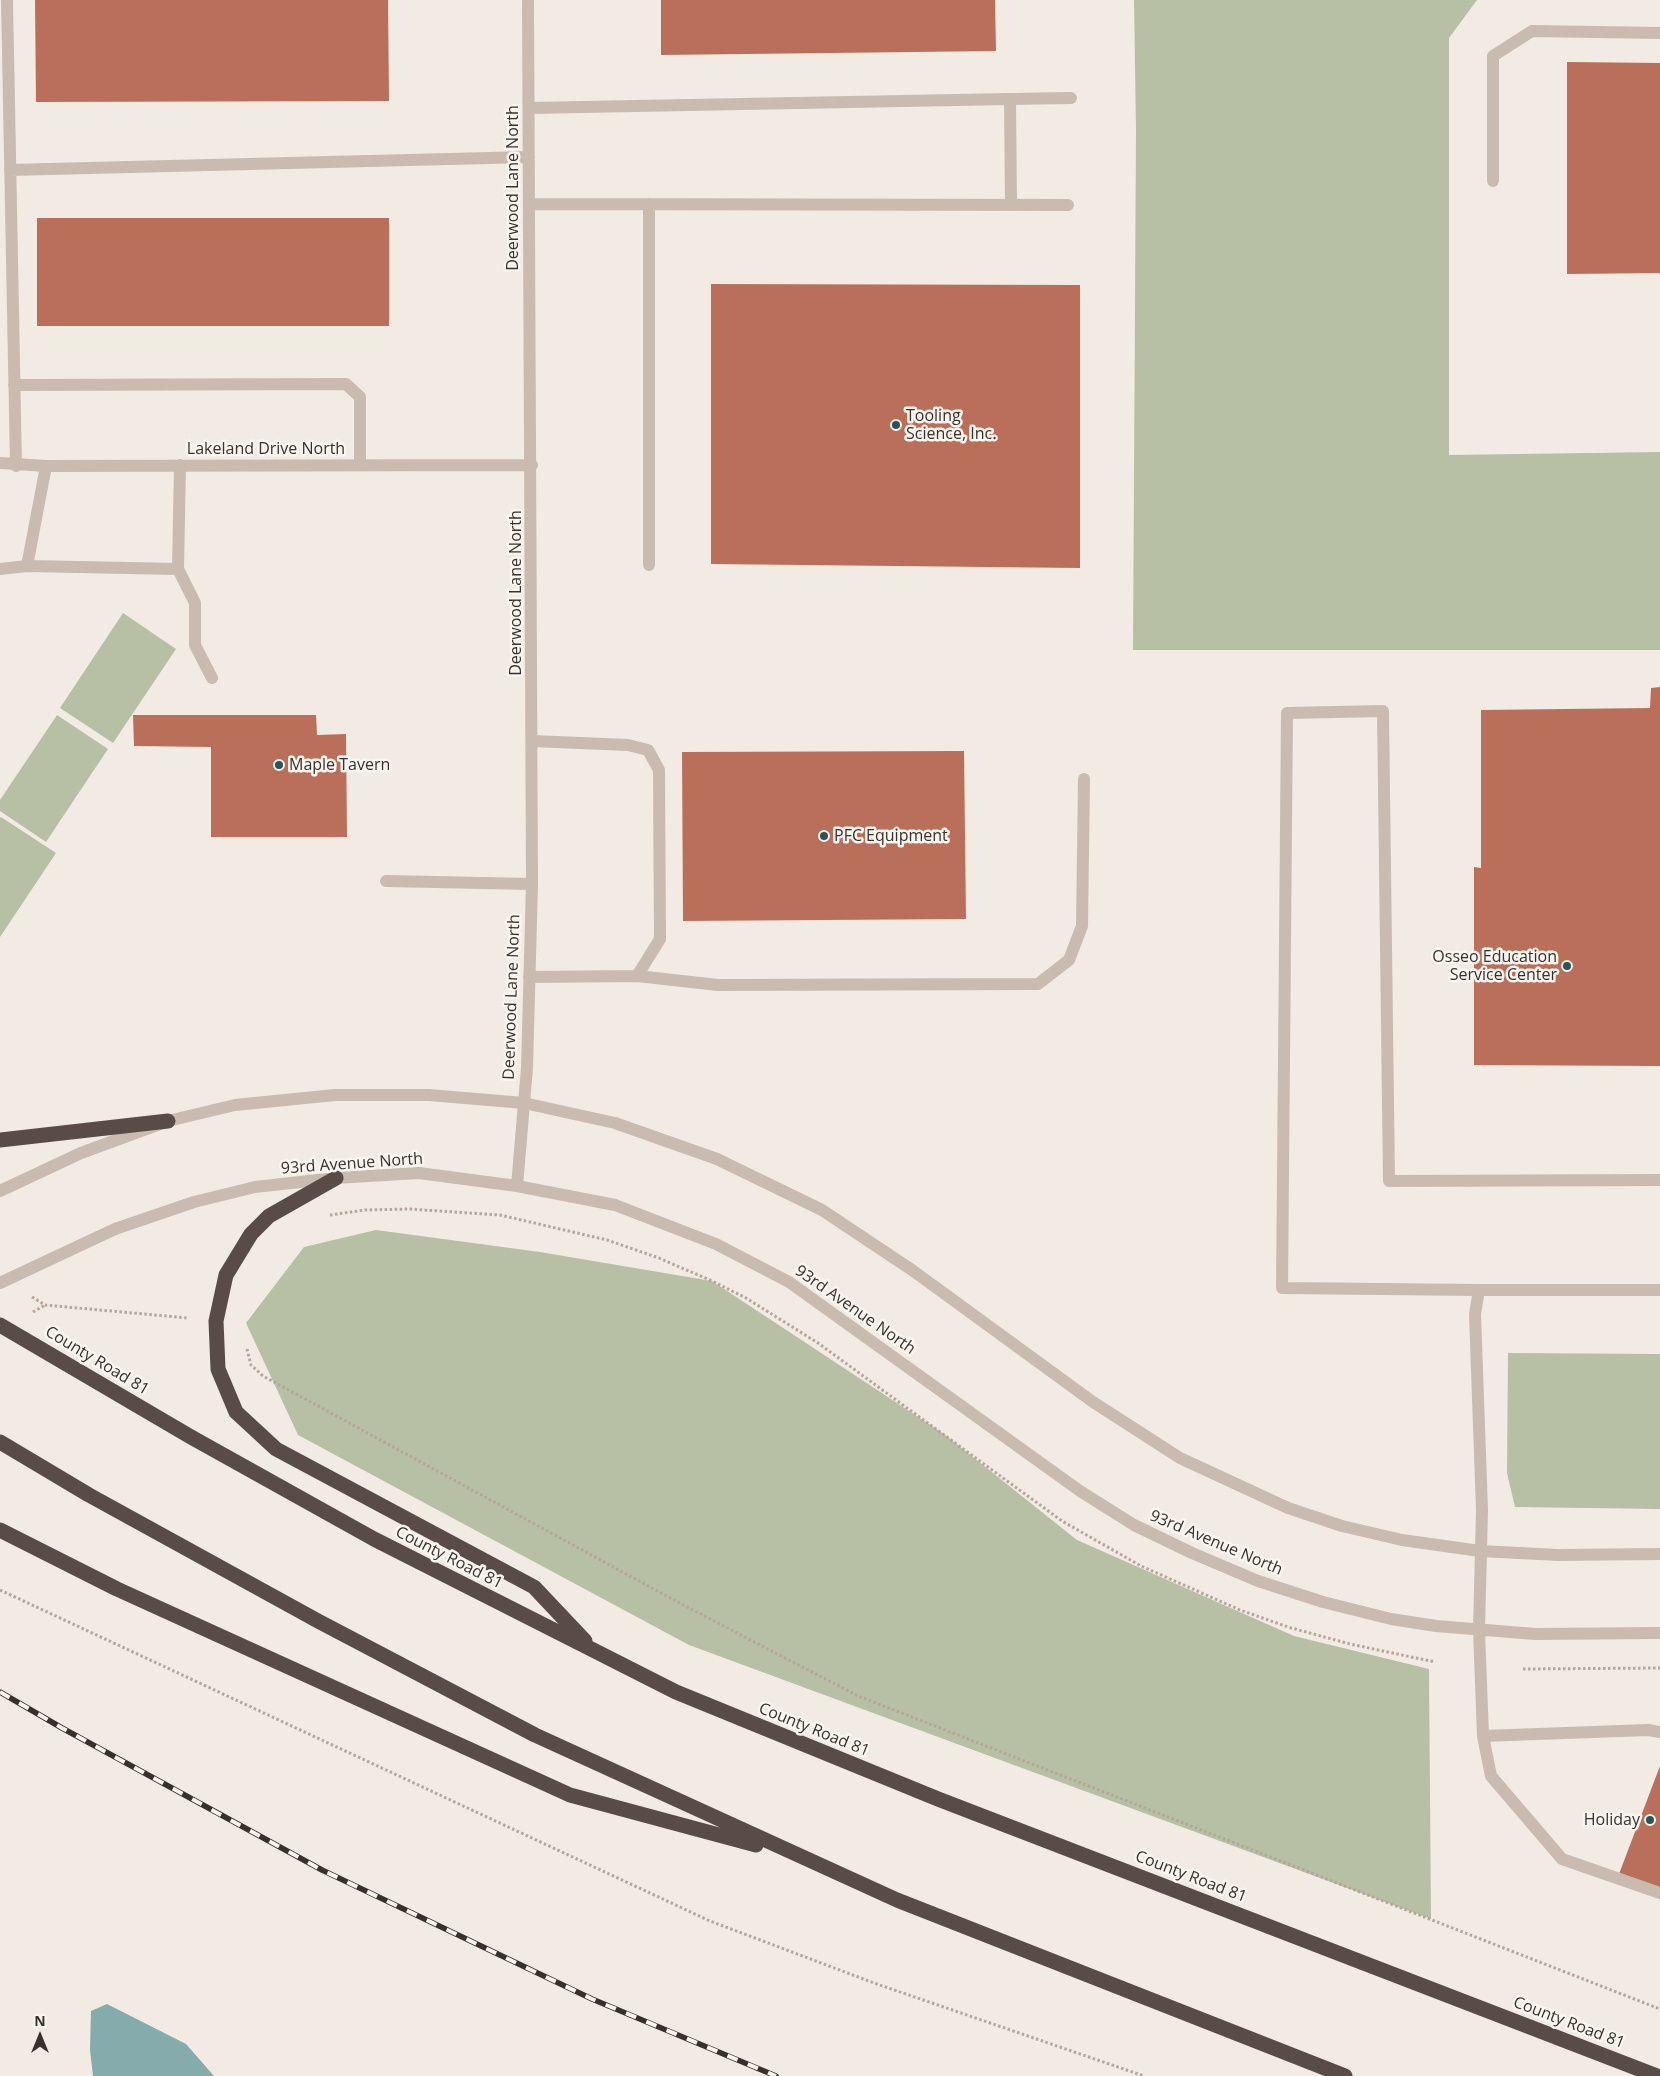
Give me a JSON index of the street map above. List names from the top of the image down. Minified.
{"streets":{"highway":["County Road 81"],"street":["Deerwood Lane North","Lakeland Drive North","93rd Avenue North"]},"crossings":[["Deerwood Lane North","Lakeland Drive North"],["Deerwood Lane North","93rd Avenue North"]],"places":["Tooling Science, Inc.","Maple Tavern","PFC Equipment","Osseo Education Service Center","Holiday"],"north":"top"}
